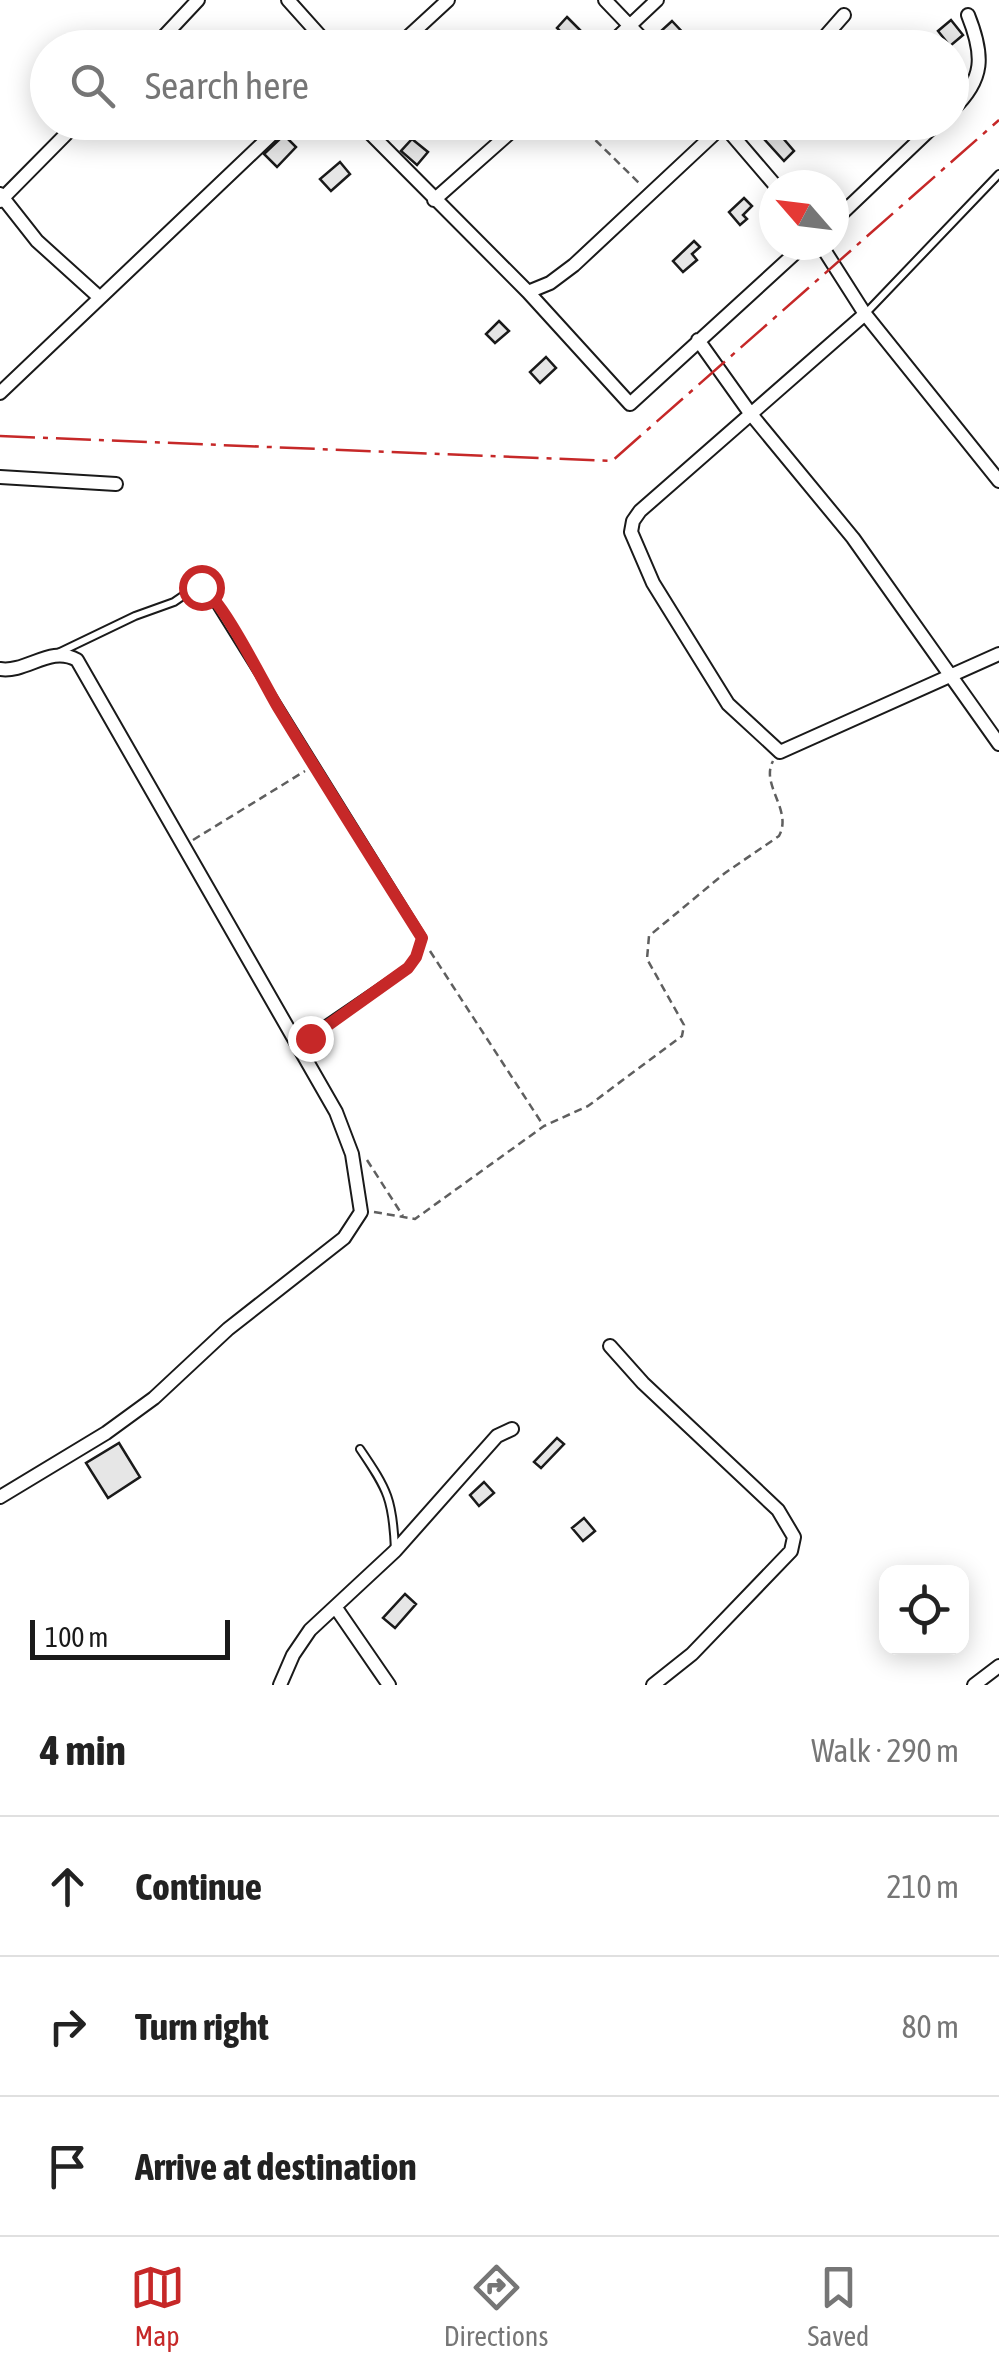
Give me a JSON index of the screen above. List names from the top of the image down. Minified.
{"scale_bar":"100 m","north":"top left","page":{"search":"Search here","scale":"100 m","heading":["4 min","Walk · 290 m"],"list":[["Continue","210 m"],["Turn right","80 m"],"Arrive at destination"],"nav":["Map","Directions","Saved"]}}
